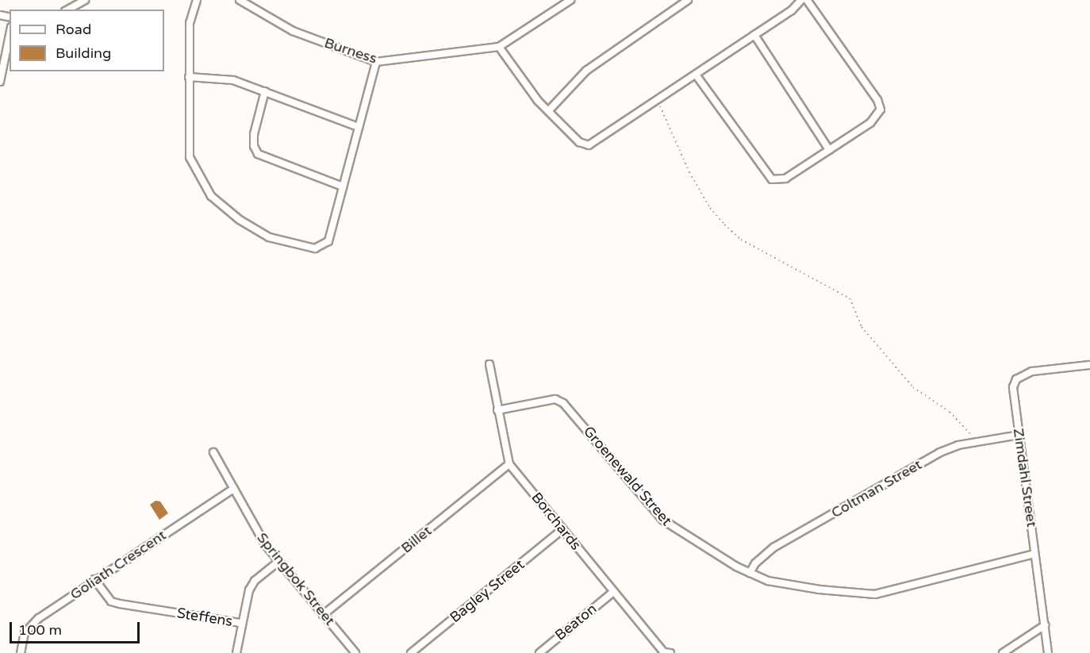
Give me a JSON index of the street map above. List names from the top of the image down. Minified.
{"streets":{"street":["Burness","Groenewald Street","Zimdahl Street","Coltman Street","Borchards","Billet","Goliath Crescent","Springbok Street","Bagley Street","Steffens","Beaton"]},"crossings":[["Groenewald Street","Zimdahl Street"],["Groenewald Street","Coltman Street"],["Groenewald Street","Borchards"],["Zimdahl Street","Coltman Street"],["Borchards","Billet"],["Borchards","Bagley Street"],["Borchards","Beaton"],["Billet","Springbok Street"],["Goliath Crescent","Springbok Street"],["Goliath Crescent","Steffens"]],"legend":["Road","Building"],"scale_bar":"100 m"}
